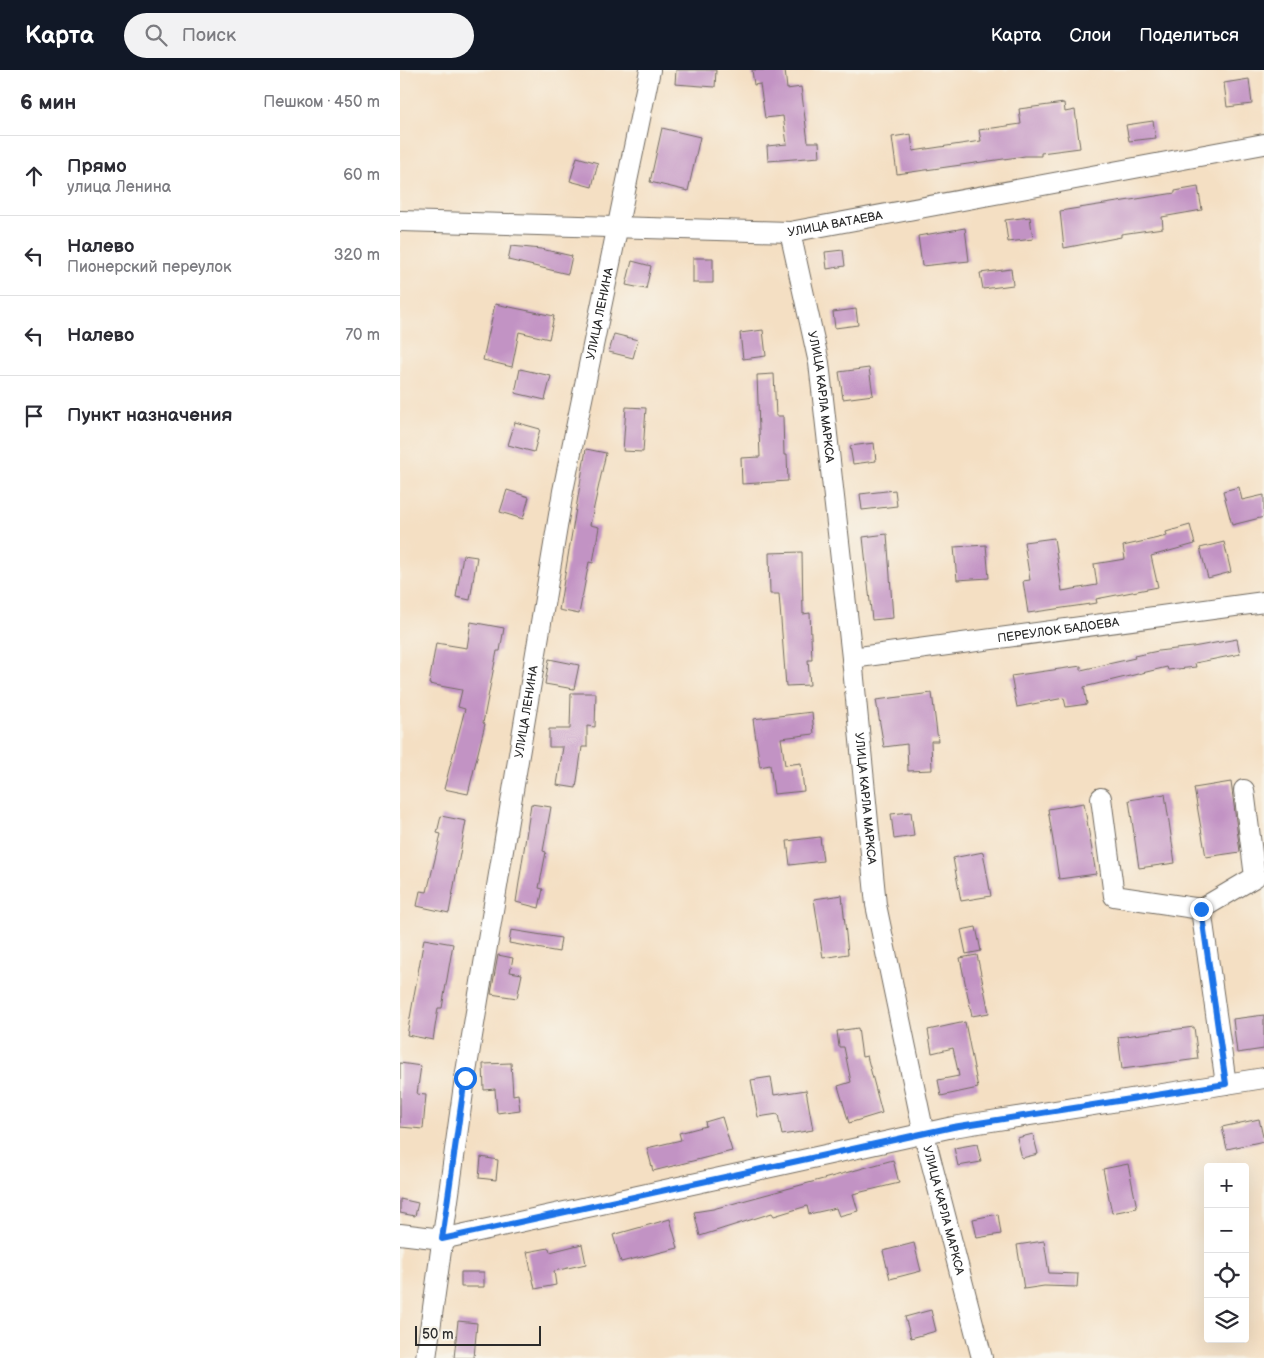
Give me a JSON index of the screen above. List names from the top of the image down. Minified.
{"streets":{"street":["УЛИЦА ВАТАЕВА","УЛИЦА ЛЕНИНА","УЛИЦА КАРЛА МАРКСА","ПЕРЕУЛОК БАДОЕВА"]},"crossings":[["УЛИЦА ВАТАЕВА","УЛИЦА ЛЕНИНА"],["УЛИЦА ВАТАЕВА","УЛИЦА КАРЛА МАРКСА"],["УЛИЦА КАРЛА МАРКСА","ПЕРЕУЛОК БАДОЕВА"]],"scale_bar":"50 m","page":{"header":"Карта","search":"Поиск","nav":["Карта","Слои","Поделиться"],"heading":["6 мин","Пешком · 450 m"],"list":[["Прямо","улица Ленина","60 m"],["Налево","Пионерский переулок","320 m"],["Налево","70 m"],"Пункт назначения"],"map_buttons":["+","−"],"scale":"50 m"}}
